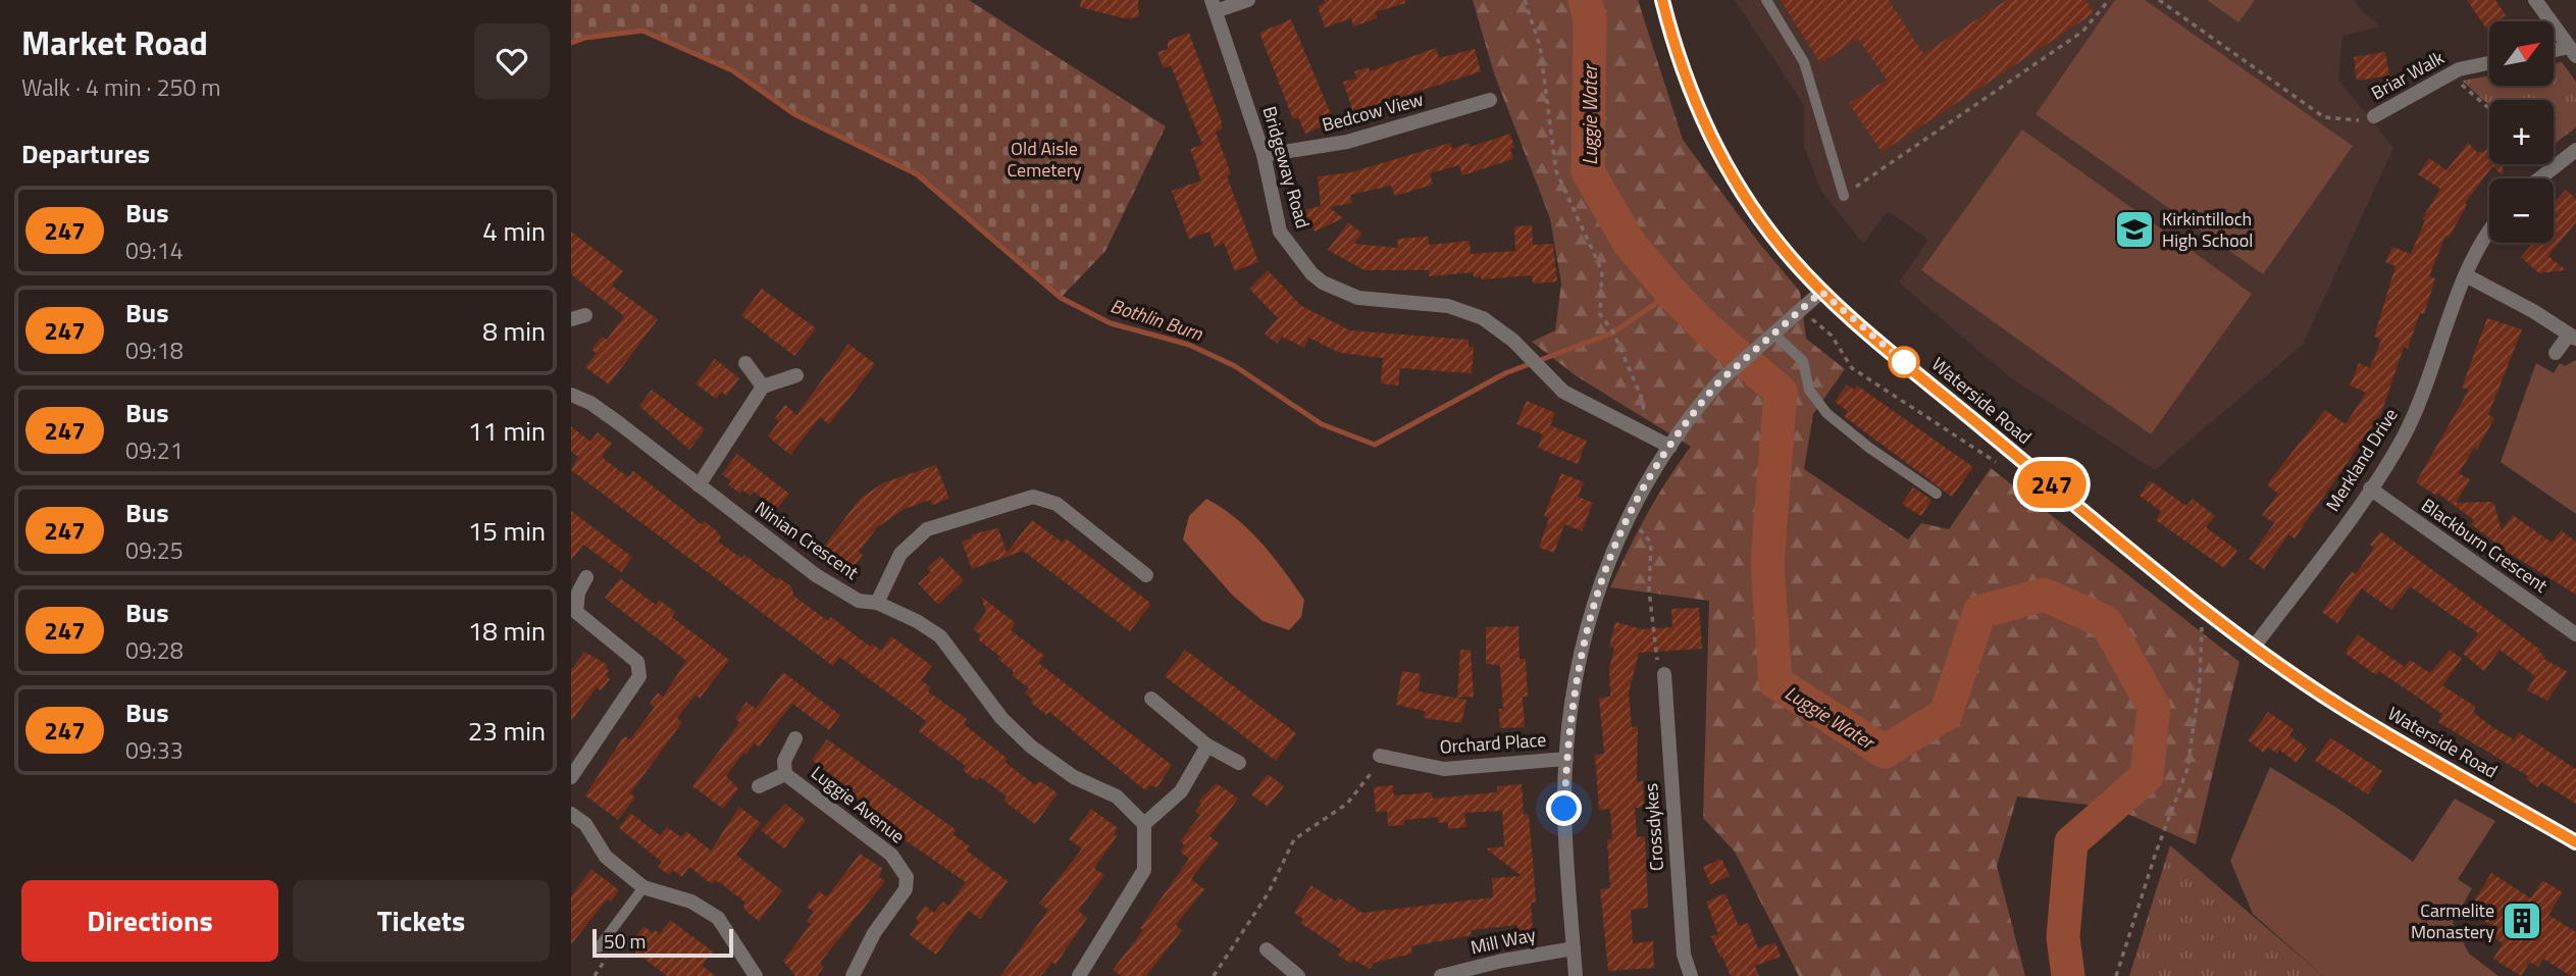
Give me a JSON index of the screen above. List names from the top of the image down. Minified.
{"streets":{"main road":["Waterside Road"],"street":["Briar Walk","Bedcow View","Bridgeway Road","Merkland Drive","Ninian Crescent","Blackburn Crescent","Orchard Place","Luggie Avenue","Crossdykes","Mill Way"]},"crossings":[["Bedcow View","Bridgeway Road"],["Waterside Road","Merkland Drive"],["Merkland Drive","Blackburn Crescent"]],"water":["Luggie Water","Bothlin Burn"],"parks":["Old Aisle Cemetery"],"places":{"school or university":["Kirkintilloch High School"],"building":["Carmelite Monastery"]},"lines":["bus line 247"],"scale_bar":"50 m","north":"top right","page":{"heading":[["Market Road","Walk · 4 min · 250 m"],"Departures"],"on_map":"247","map_buttons":["+","−"],"list":[{"mark":"247","name":"Bus","note":"09:14","value":"4 min"},{"mark":"247","name":"Bus","note":"09:18","value":"8 min"},{"mark":"247","name":"Bus","note":"09:21","value":"11 min"},{"mark":"247","name":"Bus","note":"09:25","value":"15 min"},{"mark":"247","name":"Bus","note":"09:28","value":"18 min"},{"mark":"247","name":"Bus","note":"09:33","value":"23 min"}],"buttons":["Directions","Tickets"],"scale":"50 m"}}
